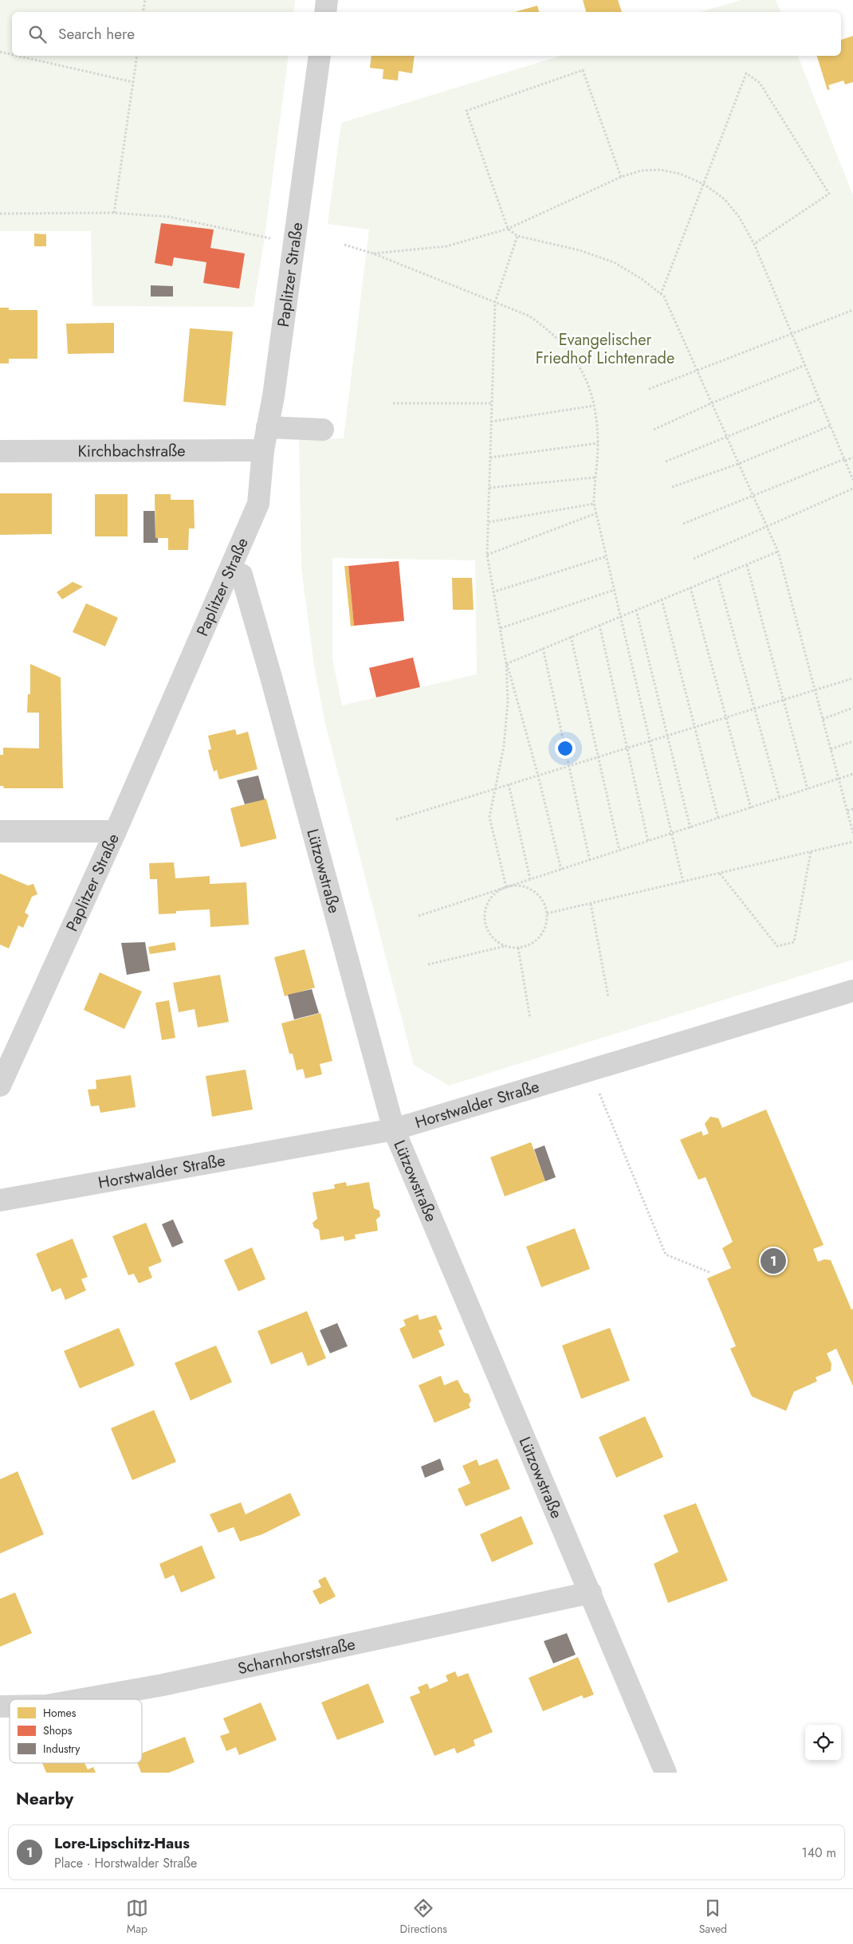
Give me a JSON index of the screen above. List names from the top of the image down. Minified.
{"streets":{"street":["Paplitzer Straße","Kirchbachstraße","Lützowstraße","Horstwalder Straße","Scharnhorststraße"]},"crossings":[["Paplitzer Straße","Kirchbachstraße"],["Paplitzer Straße","Lützowstraße"],["Lützowstraße","Horstwalder Straße"],["Lützowstraße","Scharnhorststraße"]],"parks":["Evangelischer Friedhof Lichtenrade"],"legend":["Homes","Shops","Industry"],"page":{"search":"Search here","pins":"1","heading":"Nearby","list":[{"mark":"1","name":"Lore-Lipschitz-Haus","note":"Place · Horstwalder Straße","value":"140 m"}],"nav":["Map","Directions","Saved"]}}
